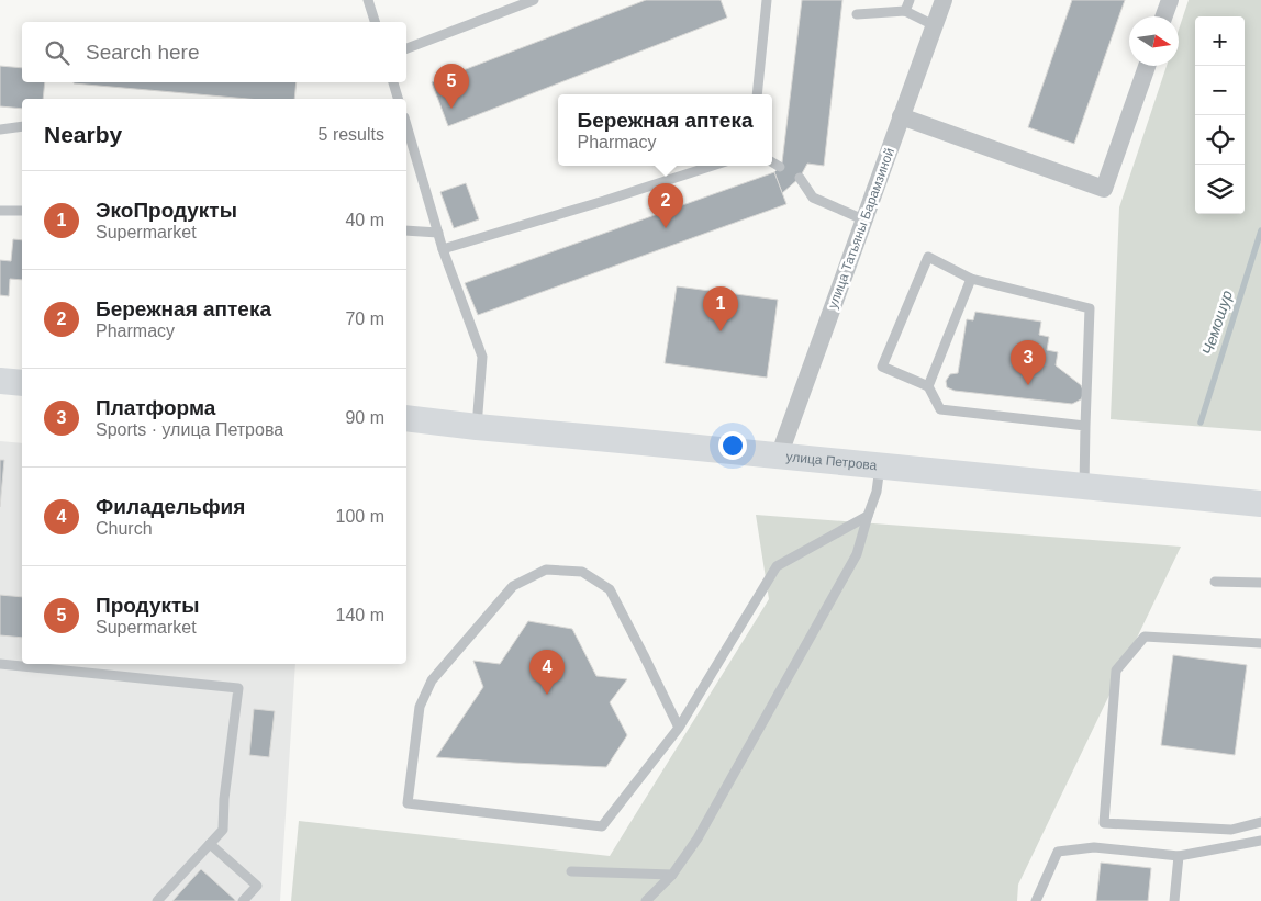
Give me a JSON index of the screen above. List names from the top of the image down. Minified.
{"streets":{"main road":["улица Петрова"],"street":["улица Татьяны Барамзиной"]},"crossings":[["улица Татьяны Барамзиной","улица Петрова"]],"water":["Чемошур"],"north":"right","page":{"map_buttons":["+","−"],"search":"Search here","pins":["5","2","1","3","4"],"popup":["Бережная аптека","Pharmacy"],"heading":["Nearby","5 results"],"list":[{"mark":"1","name":"ЭкоПродукты","note":"Supermarket","value":"40 m"},{"mark":"2","name":"Бережная аптека","note":"Pharmacy","value":"70 m"},{"mark":"3","name":"Платформа","note":"Sports · улица Петрова","value":"90 m"},{"mark":"4","name":"Филадельфия","note":"Church","value":"100 m"},{"mark":"5","name":"Продукты","note":"Supermarket","value":"140 m"}]}}
